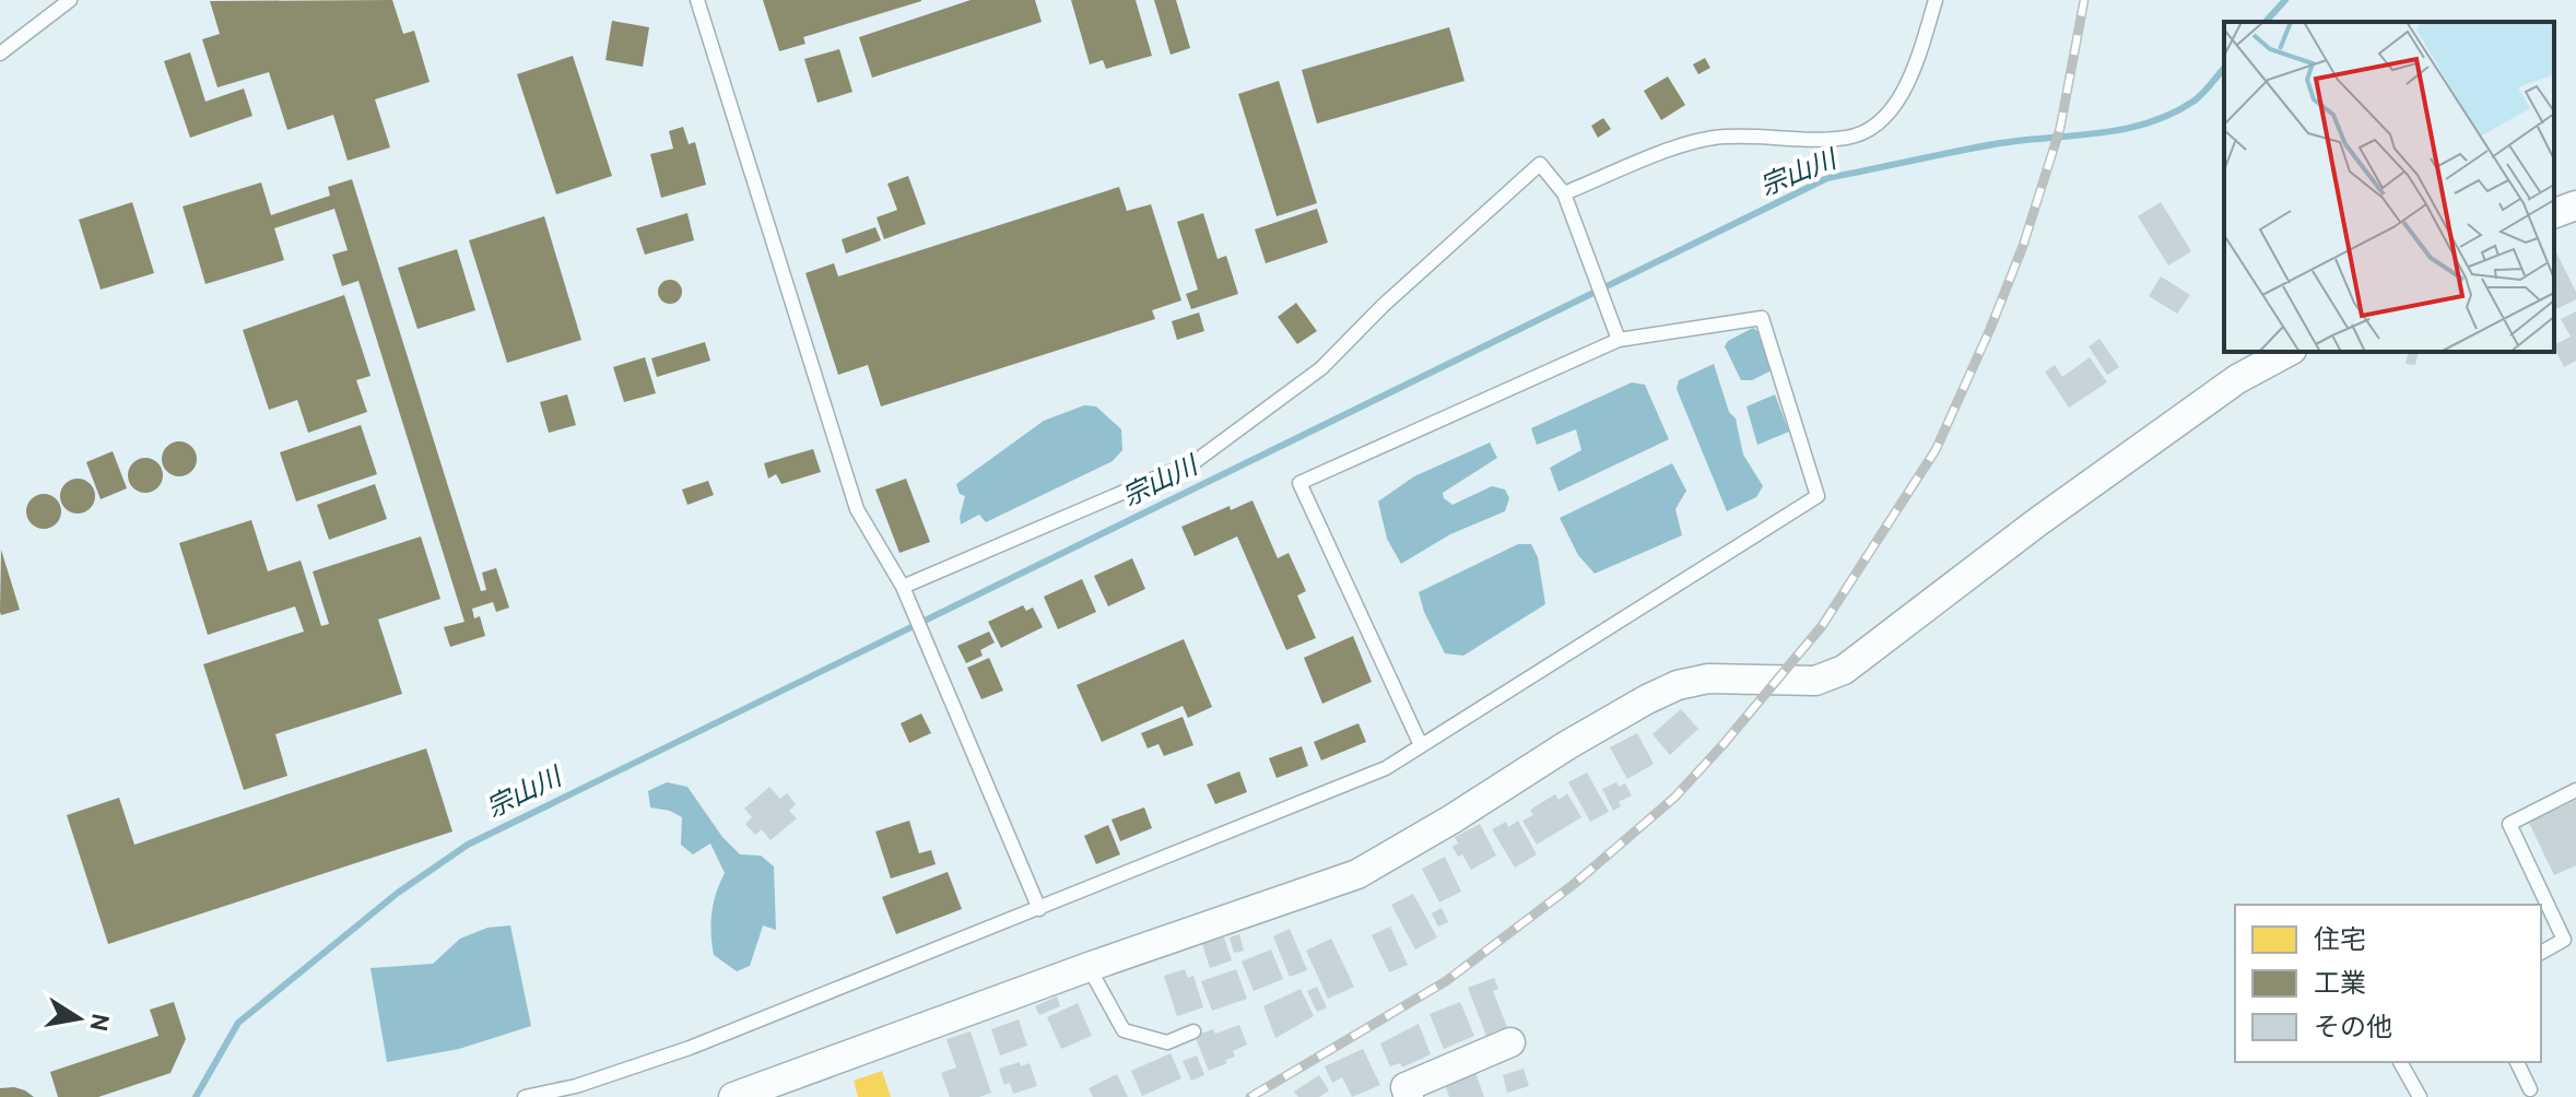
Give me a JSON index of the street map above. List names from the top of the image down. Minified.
{"water":["宗山川"],"legend":["住宅","工業","その他"],"north":"right"}
